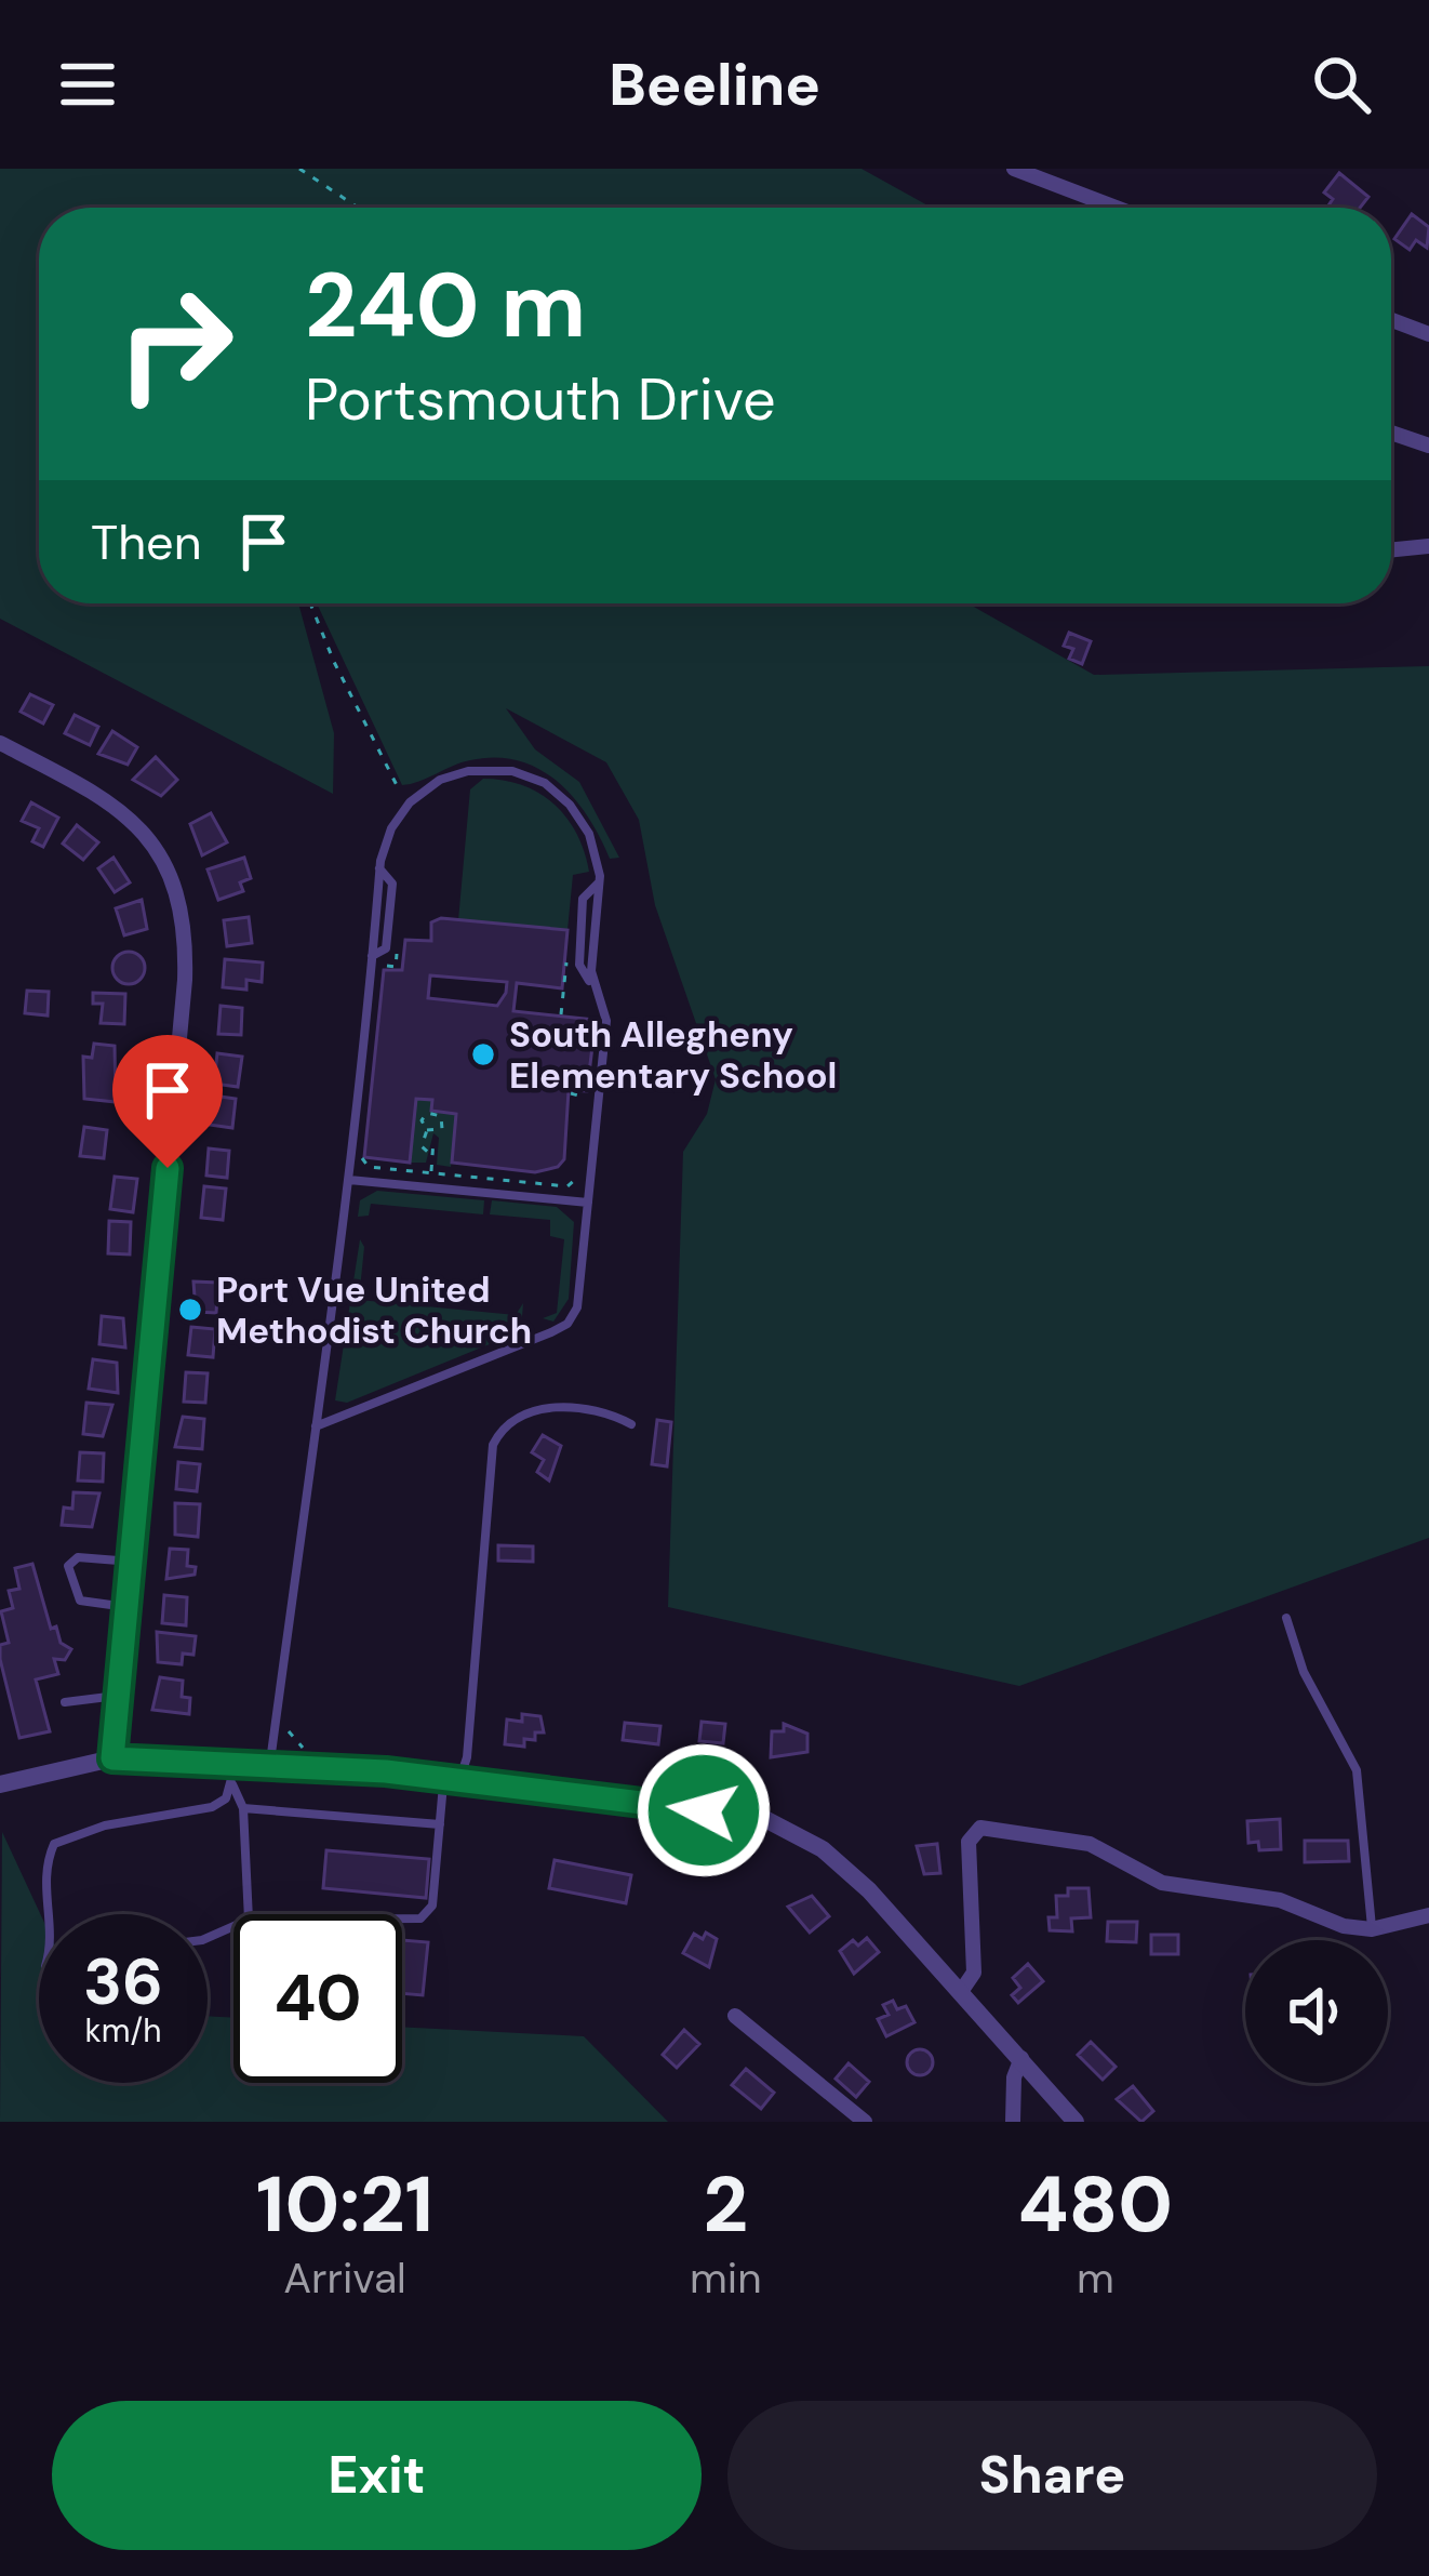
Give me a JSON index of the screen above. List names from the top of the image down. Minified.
{"places":["South Allegheny Elementary School","Port Vue United Methodist Church"],"page":{"header":"Beeline","turn":["240 m","Portsmouth Drive"],"then":"Then","speed":"36 km/h","limit":"40","eta":["10:21","Arrival","2","min","480","m"],"buttons":["Exit","Share"]}}
